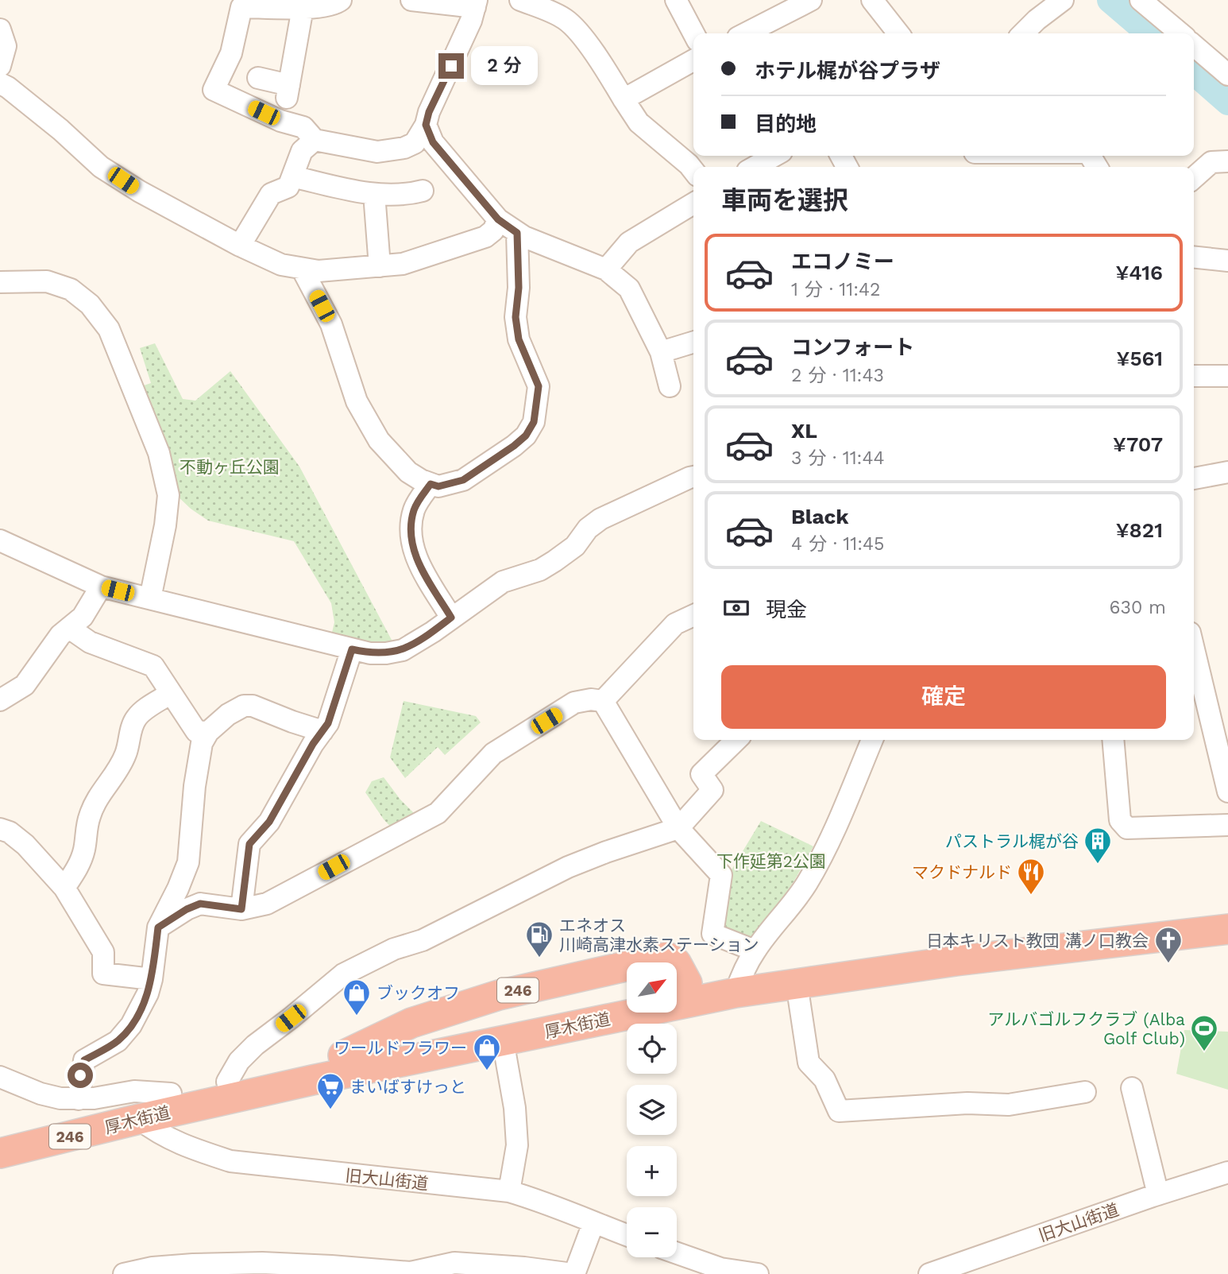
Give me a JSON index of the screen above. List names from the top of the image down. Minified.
{"streets":{"highway":["246","厚木街道"],"street":["旧大山街道"]},"crossings":[["246","厚木街道"],["厚木街道","旧大山街道"]],"parks":["不動ヶ丘公園","下作延第2公園"],"places":{"building":["パストラル梶が谷"],"restaurant":["マクドナルド"],"fuel station":["エネオス 川崎高津水素ステーション"],"church":["日本キリスト教団 溝ノ口教会"],"shop":["ブックオフ","ワールドフラワー"],"sports":["アルバゴルフクラブ (Alba Golf Club)"],"supermarket":["まいばすけっと"]},"north":"top right","page":{"banner":["ホテル梶が谷プラザ","目的地"],"bubble":"2 分","heading":"車両を選択","list":[{"name":"エコノミー","note":"1 分 · 11:42","value":"¥416"},{"name":"コンフォート","note":"2 分 · 11:43","value":"¥561"},{"name":"XL","note":"3 分 · 11:44","value":"¥707"},{"name":"Black","note":"4 分 · 11:45","value":"¥821"}],"pay":["現金","630 m"],"buttons":"確定","map_buttons":["+","−"]}}
